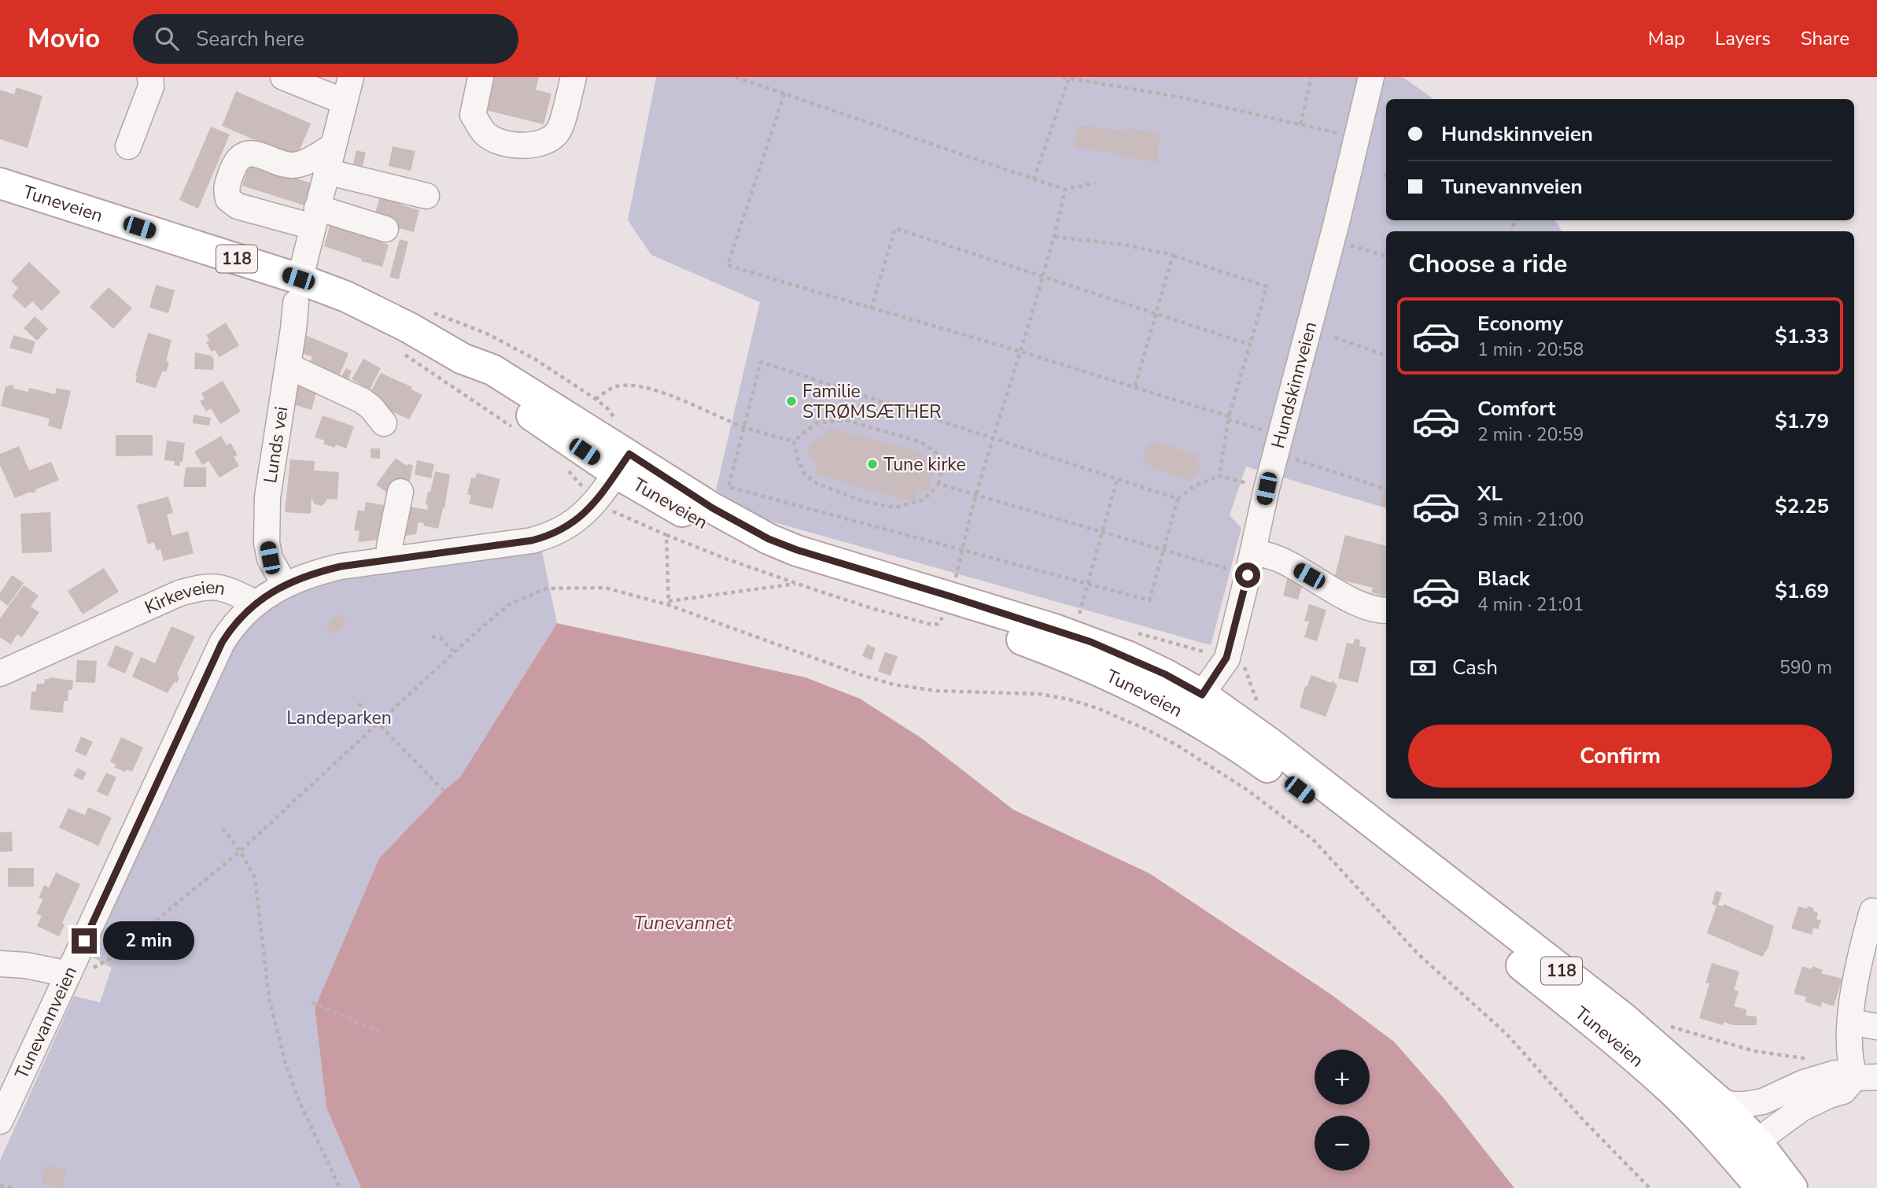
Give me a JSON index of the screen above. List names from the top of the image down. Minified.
{"streets":{"main road":["Tuneveien","118"],"street":["Hundskinnveien","Lunds vei","Kirkeveien","Tunevannveien"]},"crossings":[["Tuneveien","118"],["Tuneveien","Hundskinnveien"],["Kirkeveien","Tunevannveien"]],"water":["Tunevannet"],"parks":["Landeparken"],"places":["Familie STRØMSÆTHER","Tune kirke"],"page":{"header":"Movio","search":"Search here","nav":["Map","Layers","Share"],"banner":["Hundskinnveien","Tunevannveien"],"heading":"Choose a ride","list":[{"name":"Economy","note":"1 min · 20:58","value":"$1.33"},{"name":"Comfort","note":"2 min · 20:59","value":"$1.79"},{"name":"XL","note":"3 min · 21:00","value":"$2.25"},{"name":"Black","note":"4 min · 21:01","value":"$1.69"}],"pay":["Cash","590 m"],"buttons":"Confirm","bubble":"2 min","map_buttons":["+","−"]}}
